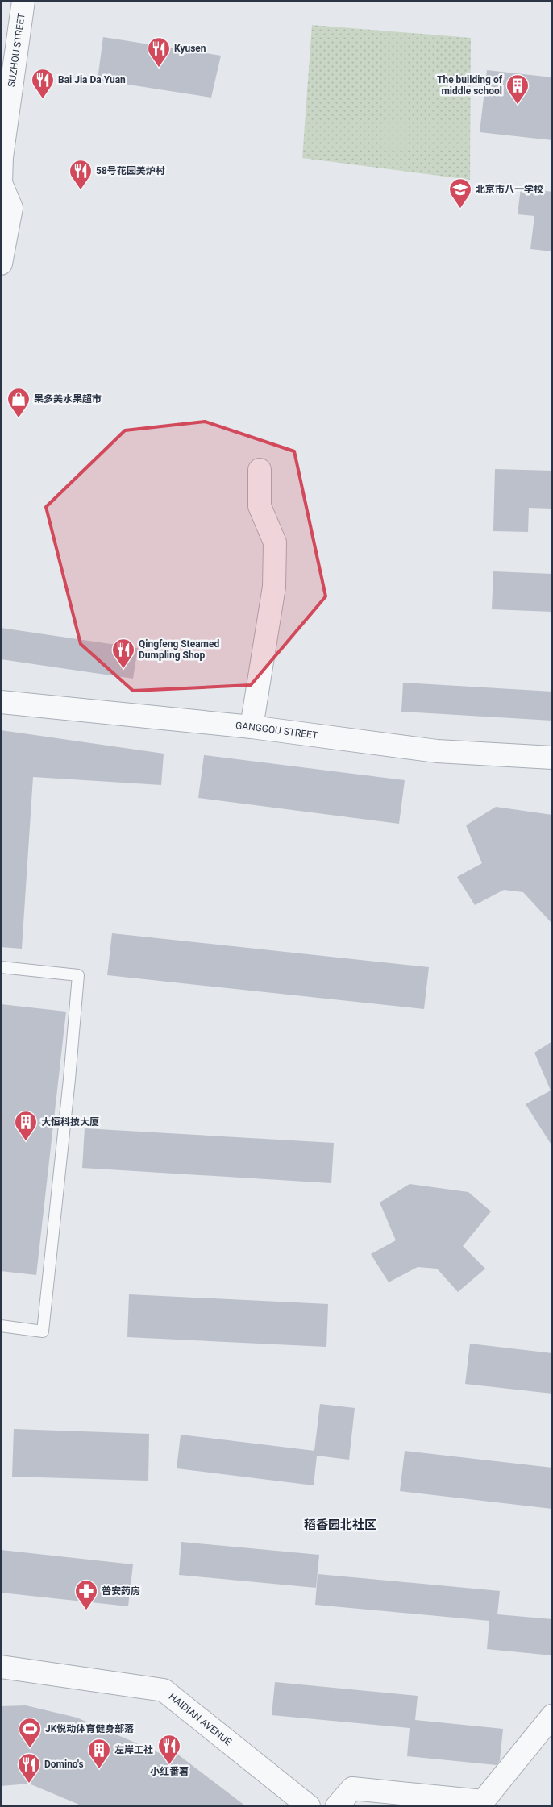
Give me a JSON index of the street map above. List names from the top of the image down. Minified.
{"streets":{"street":["SUZHOU STREET","GANGGOU STREET","HAIDIAN AVENUE"]},"districts":["稻香园北社区"],"places":{"restaurant":["Kyusen","Bai Jia Da Yuan","58号花园美炉村","Qingfeng Steamed Dumpling Shop","小红番薯","Domino's"],"building":["The building of middle school","大恒科技大厦","左岸工社"],"school or university":["北京市八一学校"],"shop":["果多美水果超市"],"pharmacy":["普安药房"],"sports":["JK悦动体育健身部落"]}}
